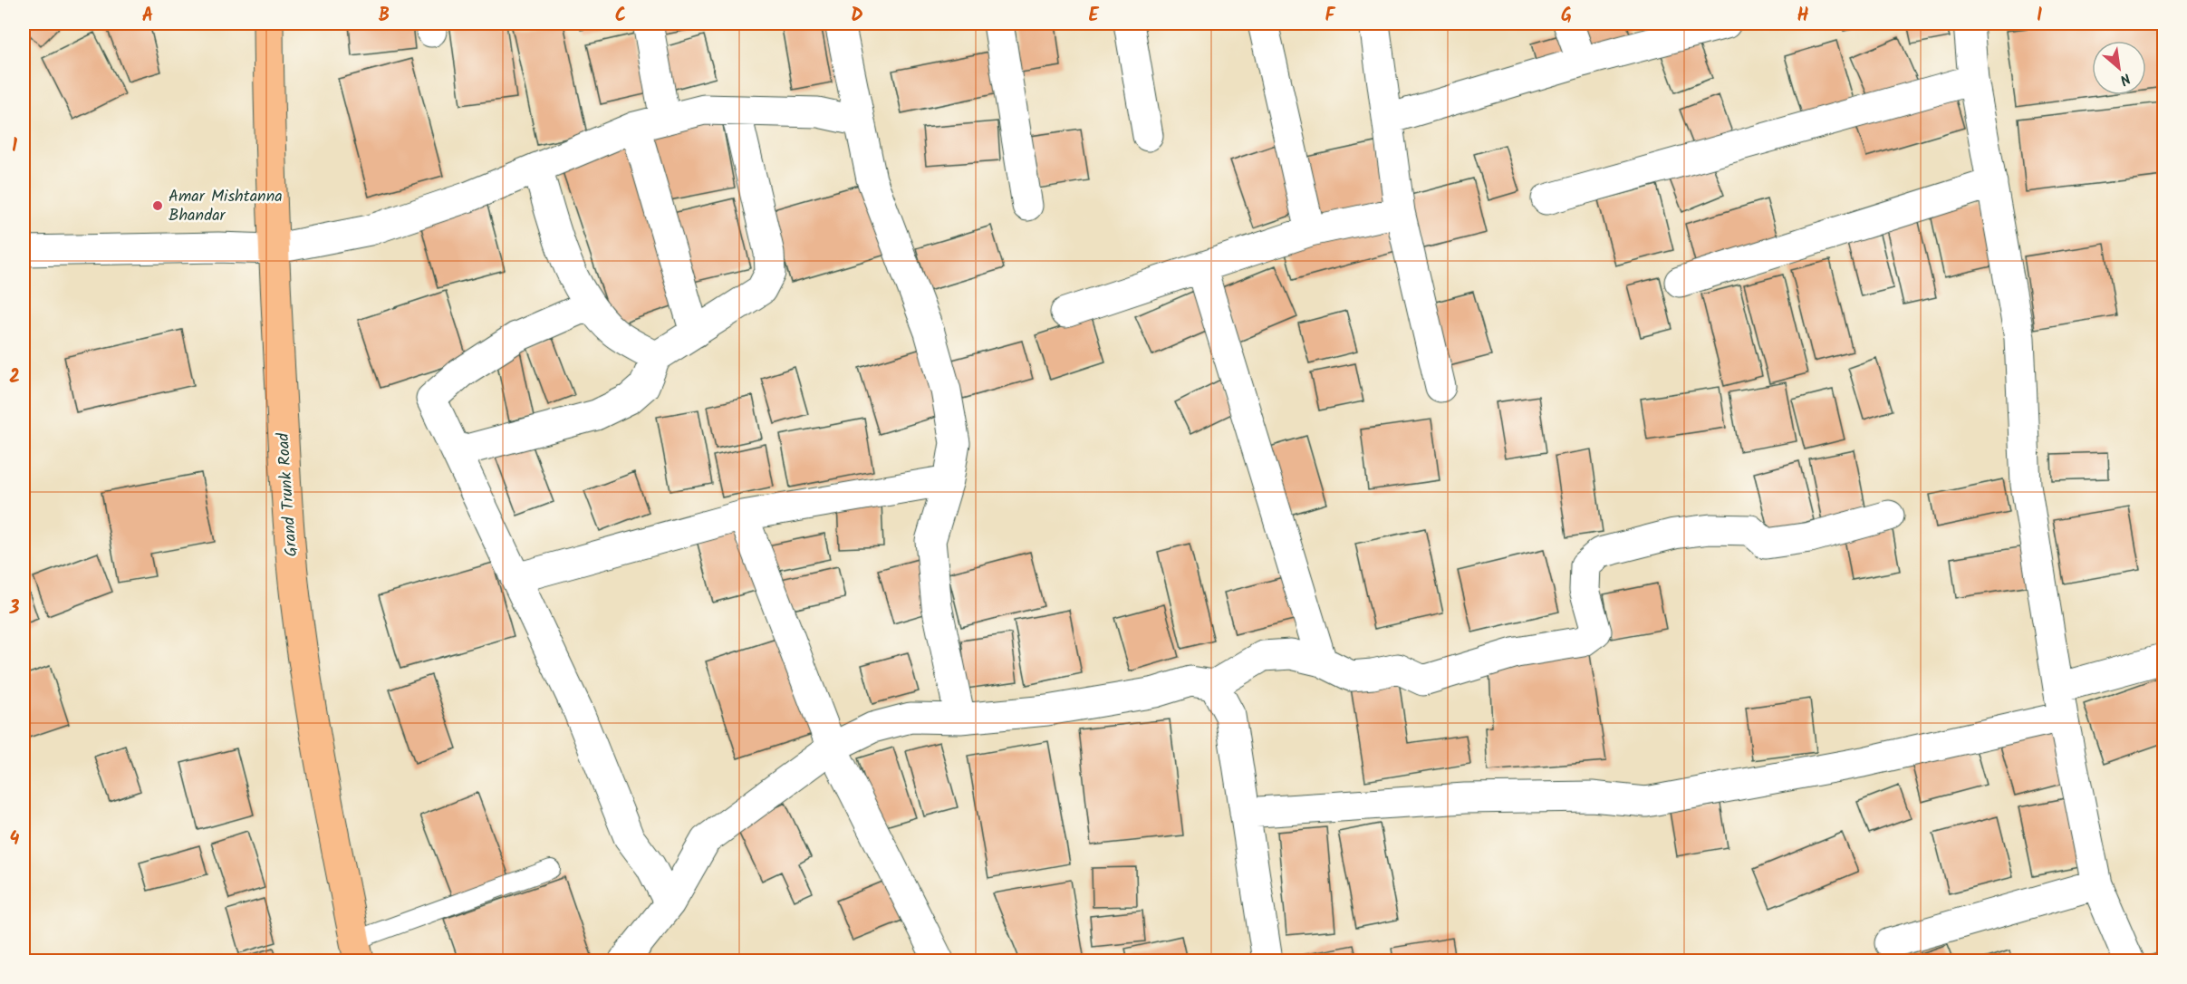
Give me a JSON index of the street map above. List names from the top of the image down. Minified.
{"streets":{"main road":["Grand Trunk Road"]},"places":["Amar Mishtanna Bhandar"],"north":"bottom right","grid":{"columns":["A","B","C","D","E","F","G","H","I"],"rows":["1","2","3","4"]}}
